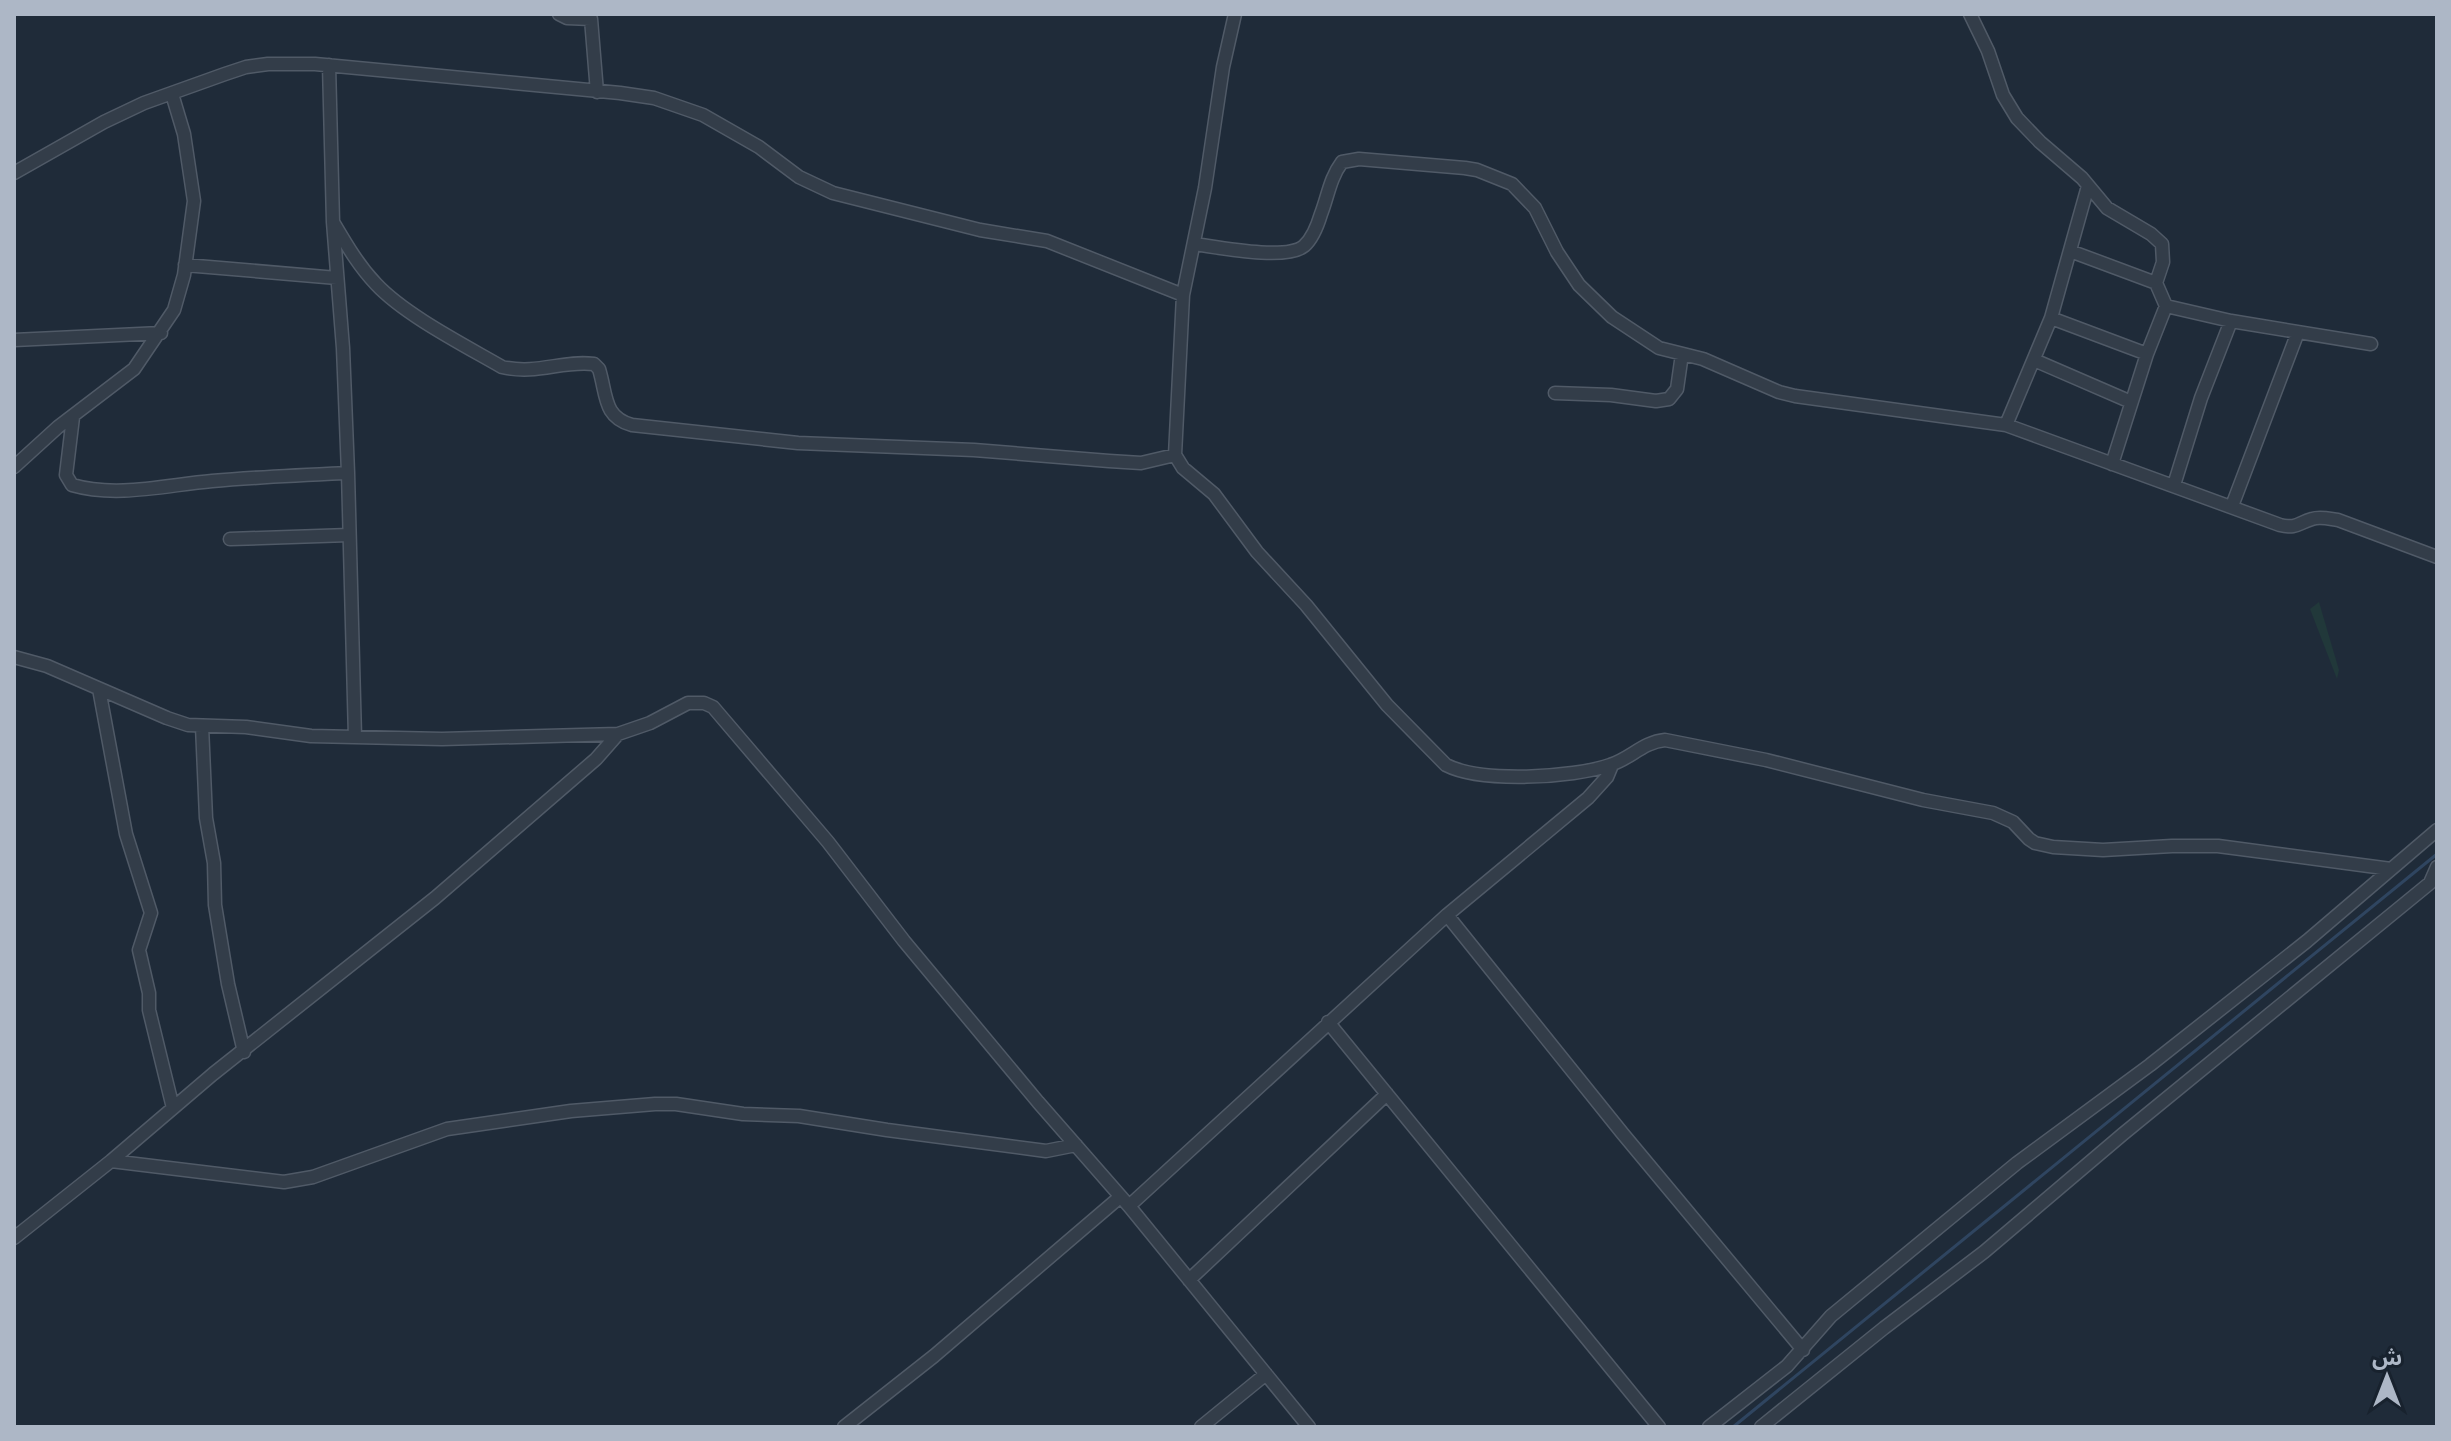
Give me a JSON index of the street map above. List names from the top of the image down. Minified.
{"north":"top"}
